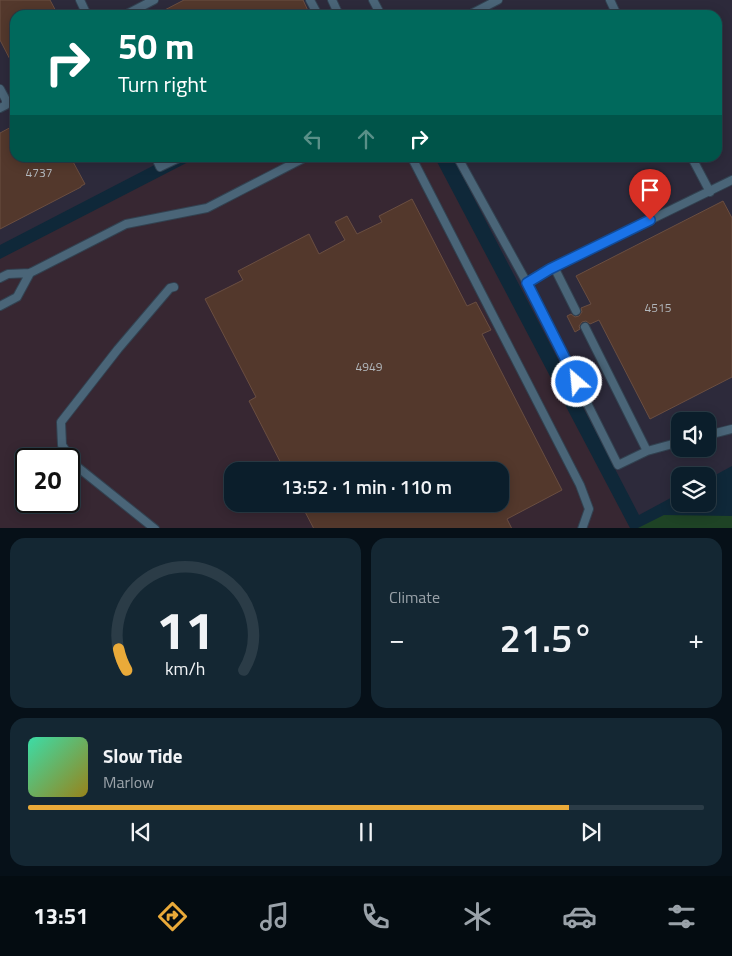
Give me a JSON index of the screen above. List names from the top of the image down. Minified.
{"house_numbers":["4737","4515","4949"],"page":{"turn":["50 m","Turn right"],"limit":"20","trip":"13:52 · 1 min · 110 m","tile":"Climate","heat":["−","21.5°","+"],"song":["Slow Tide","Marlow"],"tabs":"13:51","gauge":["11","km/h"]}}
